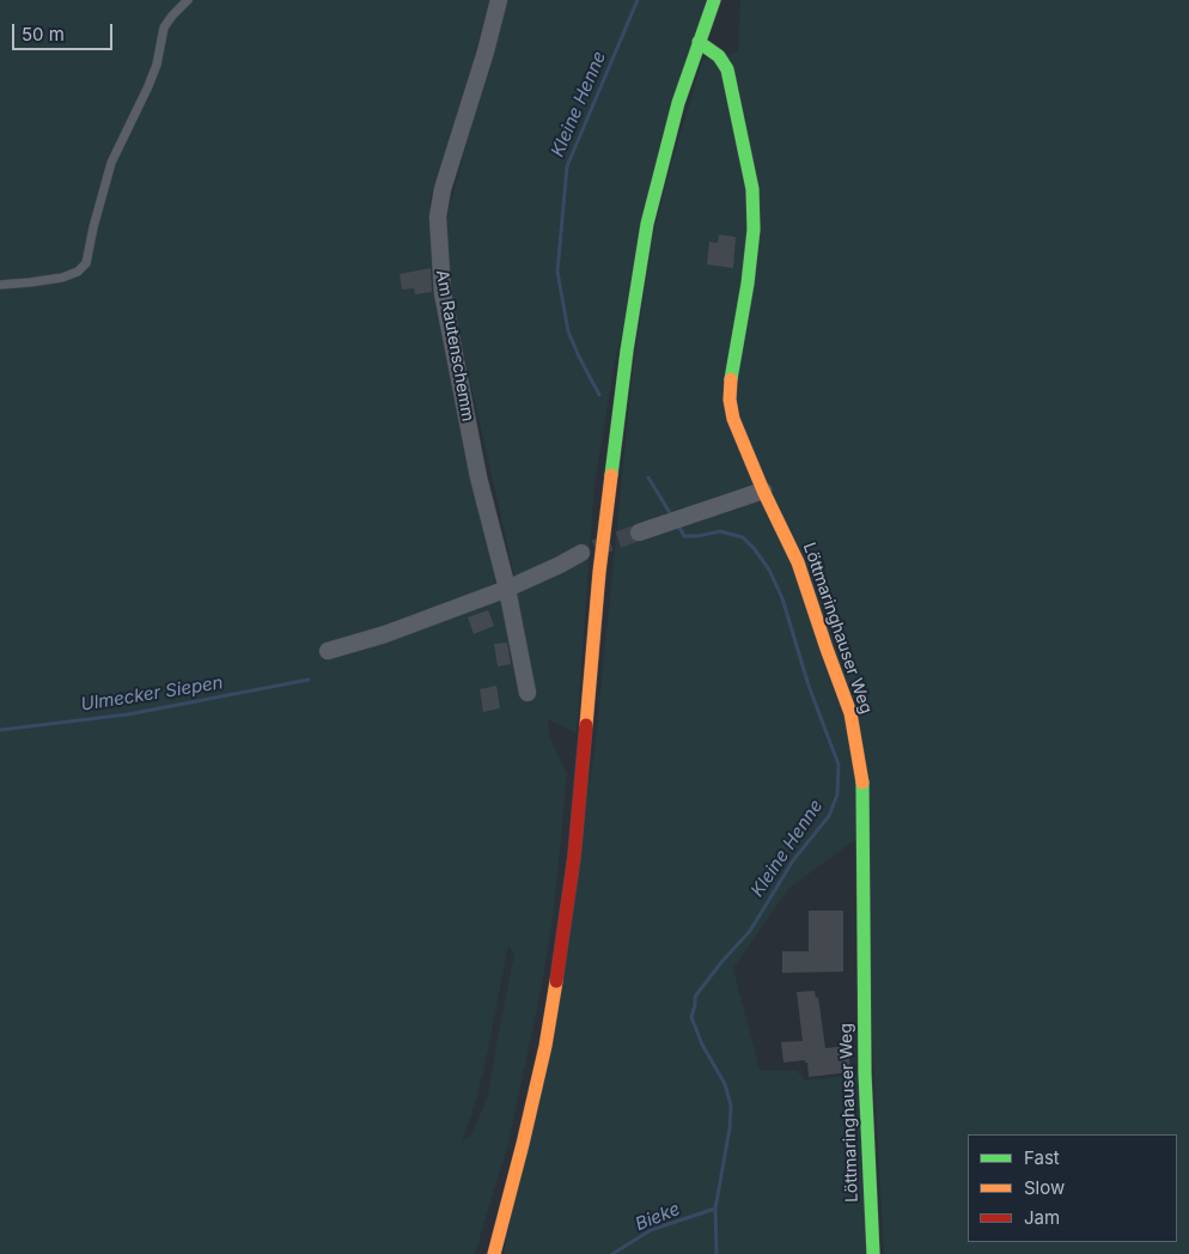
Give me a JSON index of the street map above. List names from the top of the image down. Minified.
{"streets":{"main road":["Löttmaringhauser Weg"],"street":["Am Rautenschemm"]},"water":["Kleine Henne","Ulmecker Siepen","Bieke"],"legend":["Fast","Slow","Jam"],"scale_bar":"50 m"}
